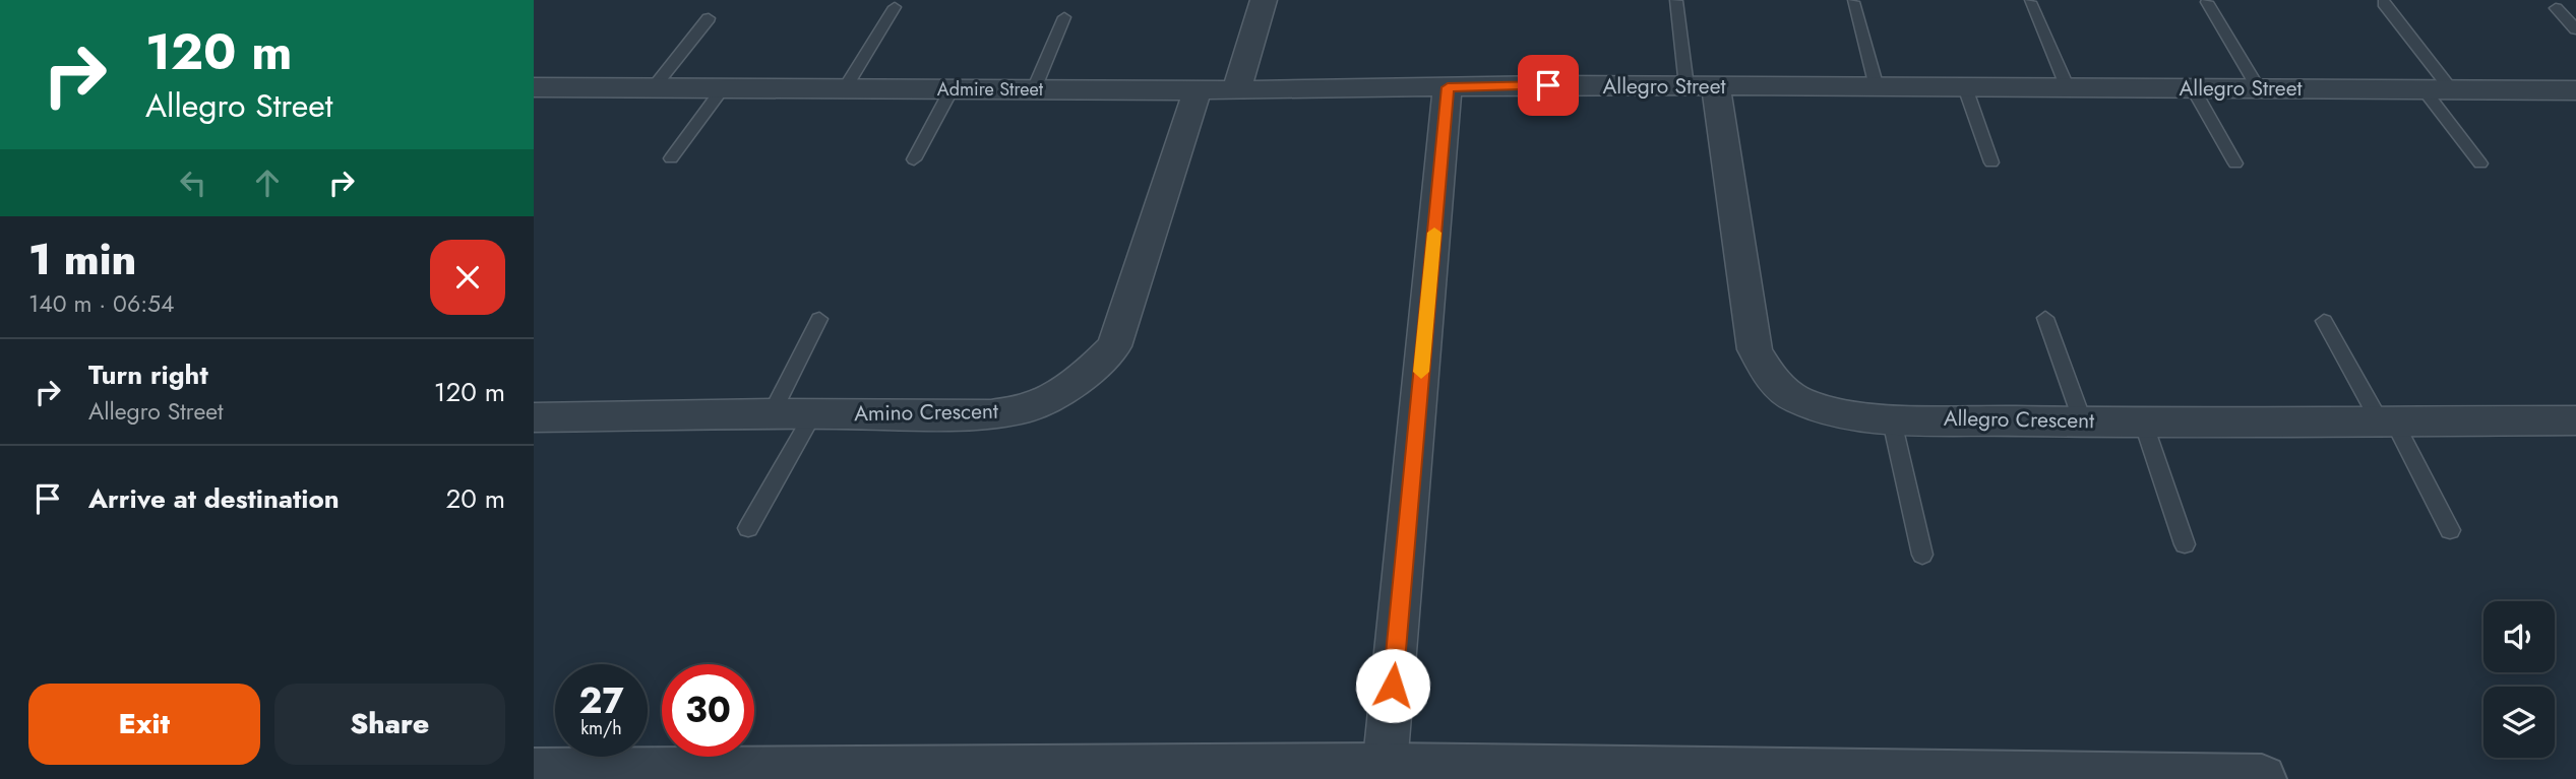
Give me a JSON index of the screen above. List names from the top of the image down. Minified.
{"streets":{"street":["Allegro Street","Admire Street","Amino Crescent","Allegro Crescent"]},"crossings":[["Allegro Street","Admire Street"],["Allegro Street","Allegro Crescent"],["Admire Street","Amino Crescent"]],"page":{"turn":["120 m","Allegro Street"],"heading":["1 min","140 m · 06:54"],"list":[{"name":"Turn right","note":"Allegro Street","value":"120 m"},{"name":"Arrive at destination","value":"20 m"}],"speed":"27 km/h","limit":"30","buttons":["Exit","Share"]}}
